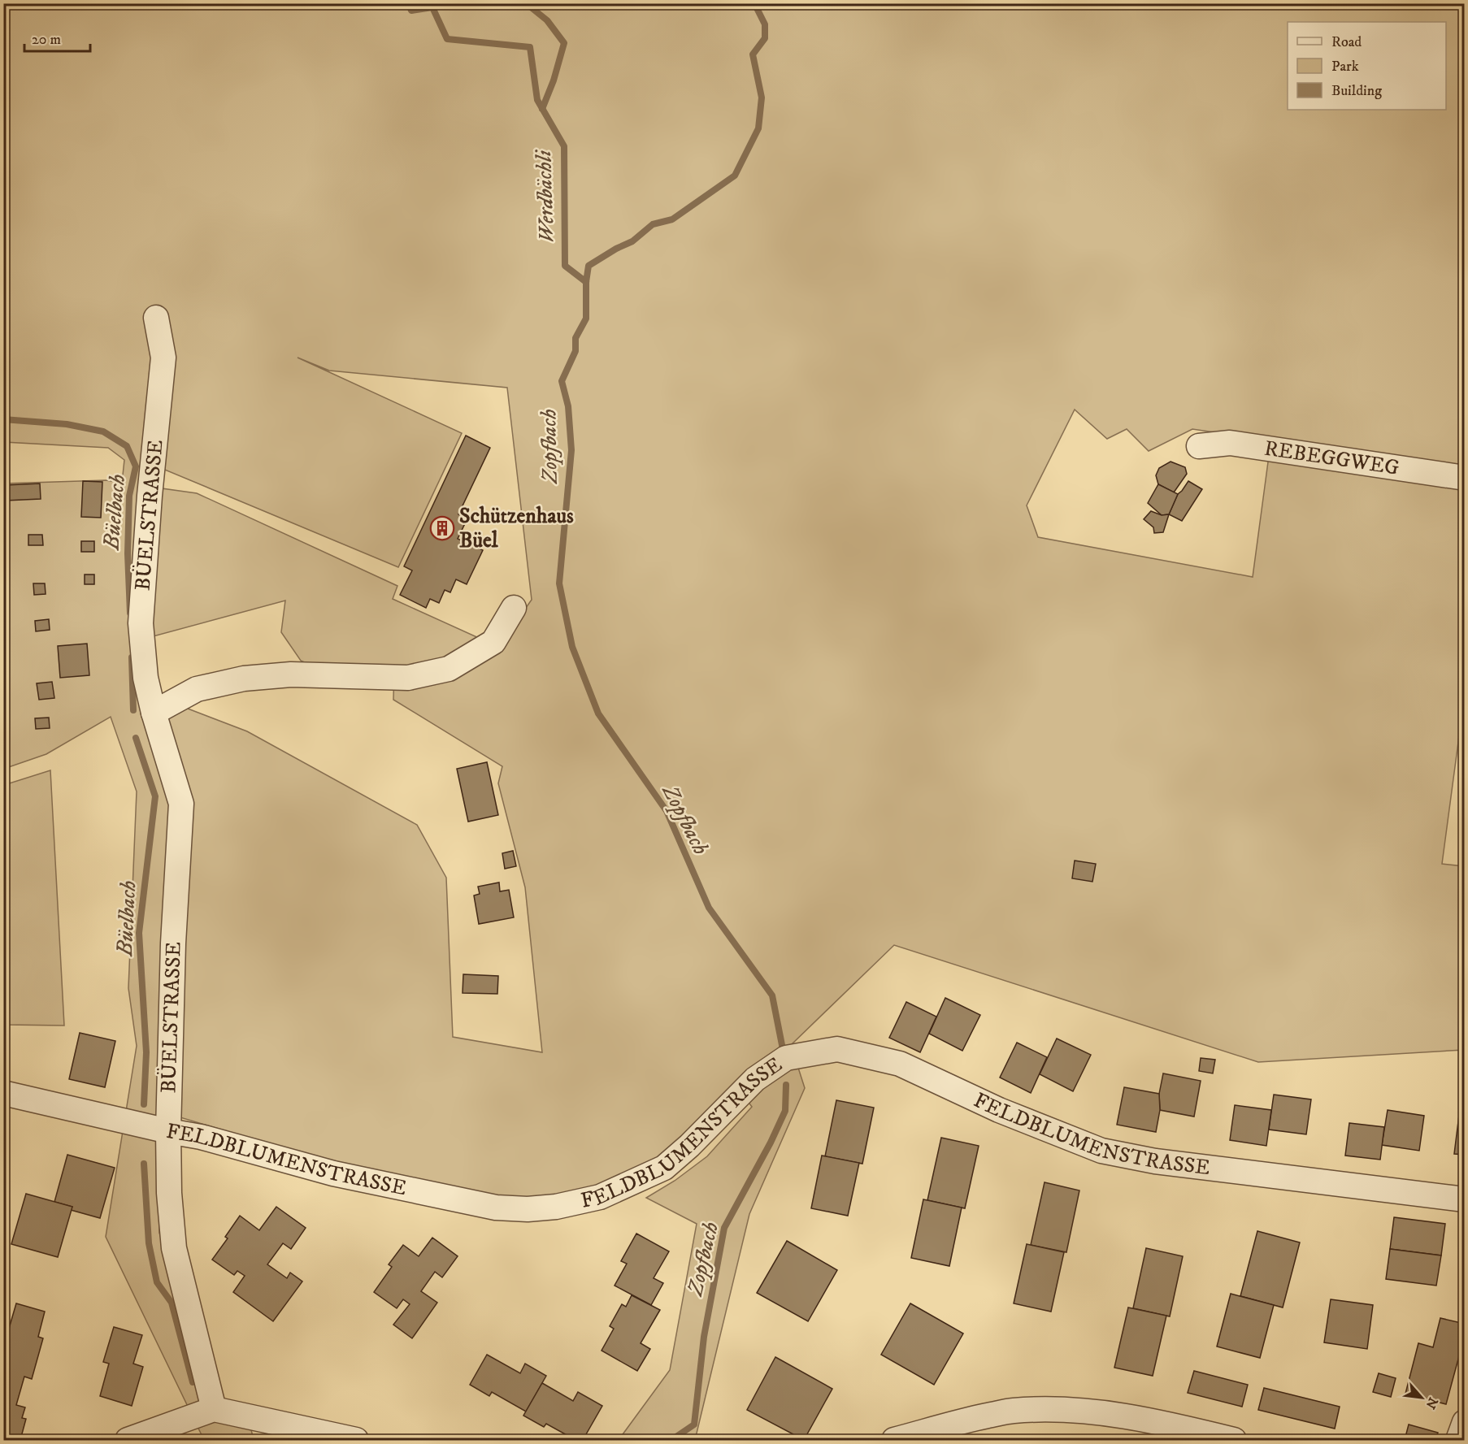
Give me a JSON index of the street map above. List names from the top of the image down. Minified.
{"streets":{"street":["REBEGGWEG","BÜELSTRASSE","FELDBLUMENSTRASSE"]},"crossings":[["BÜELSTRASSE","FELDBLUMENSTRASSE"]],"water":["Werdbächli","Zopfbach","Büelbach"],"places":{"building":["Schützenhaus Büel"]},"legend":["Road","Park","Building"],"scale_bar":"20 m","north":"bottom right"}
